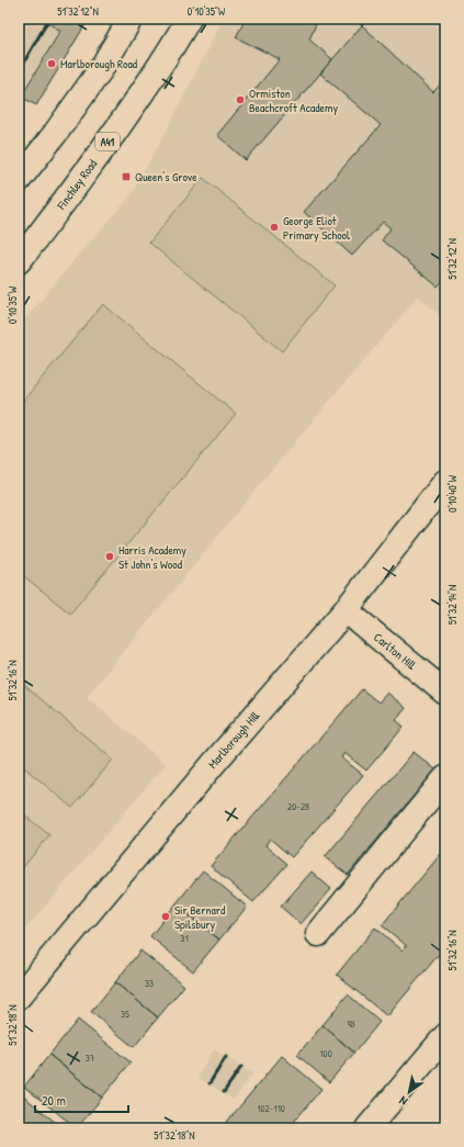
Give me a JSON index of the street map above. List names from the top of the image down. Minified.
{"streets":{"main road":["A41","Finchley Road","Carlton Hill","Marlborough Hill"]},"crossings":[["Carlton Hill","Marlborough Hill"]],"places":{"other":["Marlborough Road","Ormiston Beachcroft Academy","George Eliot Primary School","Harris Academy St John's Wood","Sir Bernard Spilsbury"],"transit":["Queen's Grove"]},"house_numbers":["20-28","31","33","35","98","100","37","102-110"],"scale_bar":"20 m","north":"bottom left","coordinates":["51°32'12\"N","0°10'35\"W","0°10'40\"W","51°32'14\"N","51°32'16\"N","51°32'18\"N"]}
